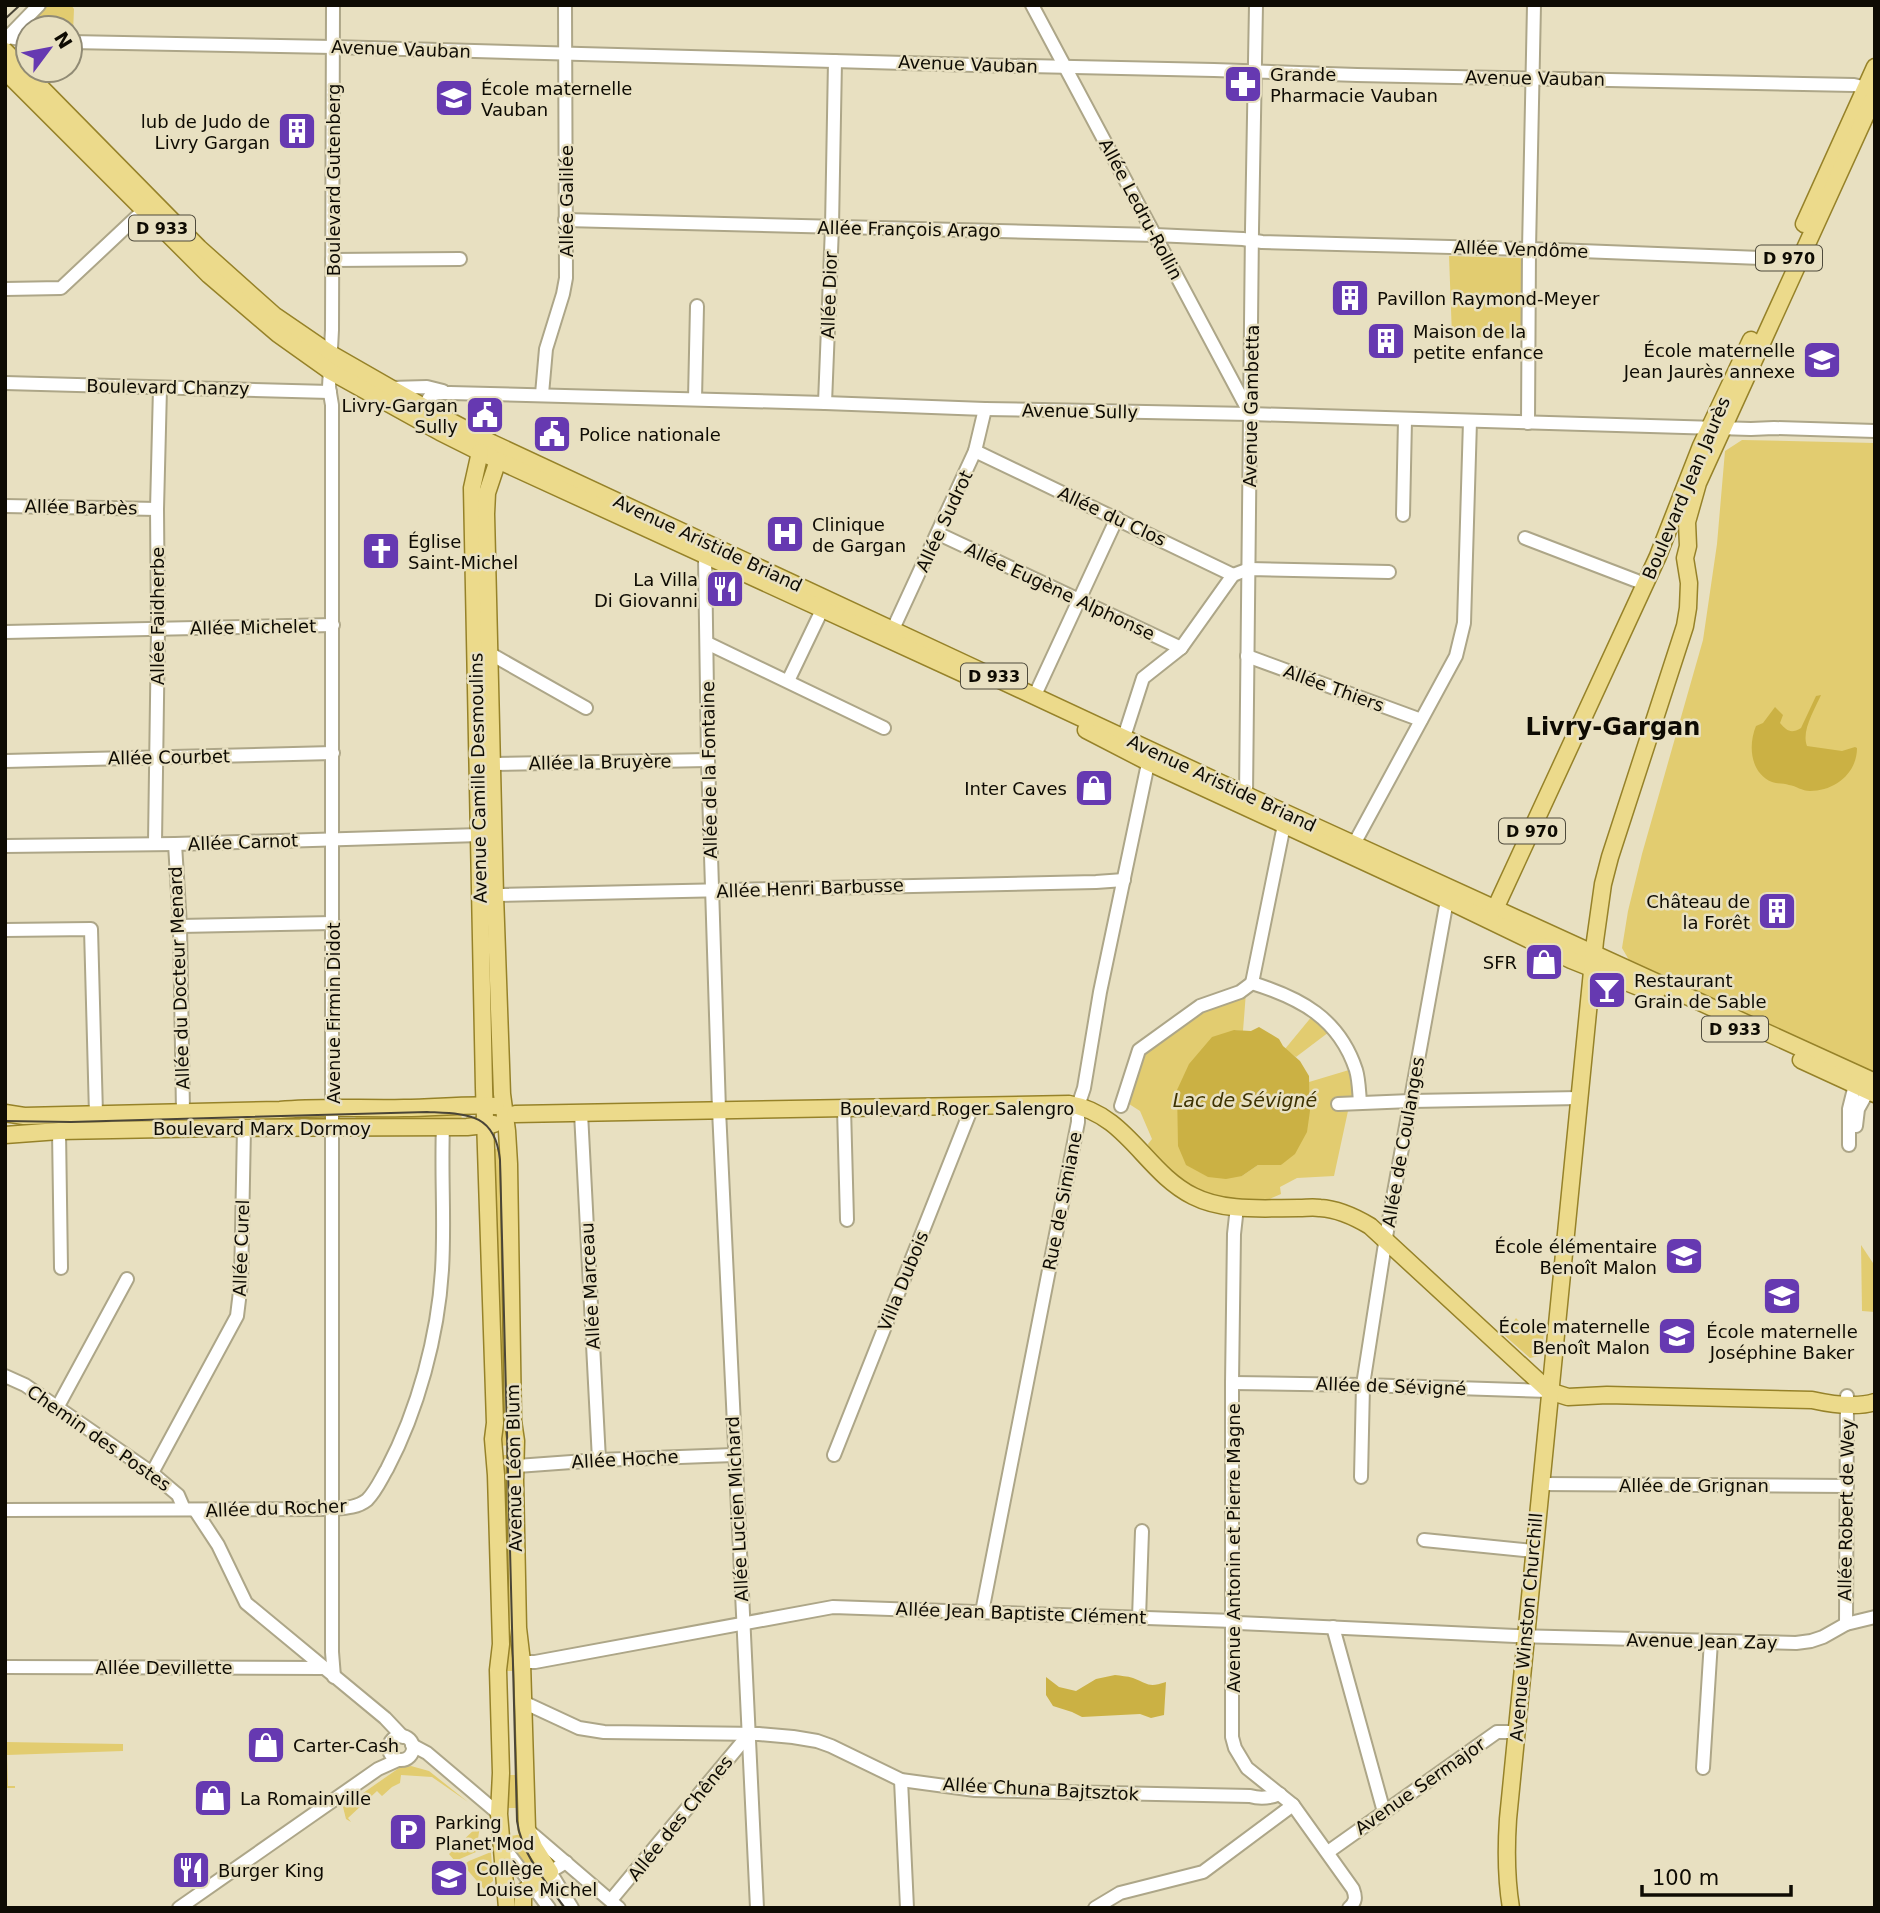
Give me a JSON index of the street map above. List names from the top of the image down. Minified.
{"streets":{"main road":["D 933","D 970","Boulevard Jean Jaurès","Avenue Aristide Briand","Avenue Camille Desmoulins","Boulevard Roger Salengro","Boulevard Marx Dormoy","Avenue Léon Blum","Avenue Winston Churchill"],"street":["Avenue Vauban","Boulevard Gutenberg","Allée Galilée","Allée Ledru-Rollin","Allée François Arago","Allée Vendôme","Allée Dior","Boulevard Chanzy","Avenue Gambetta","Avenue Sully","Allée Barbès","Allée du Clos","Allée Sudrot","Allée Eugène Alphonse","Allée Faidherbe","Allée Michelet","Allée Thiers","Allée Courbet","Allée la Bruyère","Allée de la Fontaine","Allée Carnot","Allée Henri Barbusse","Allée du Docteur Menard","Avenue Firmin Didot","Allée de Coulanges","Rue de Simiane","Allée Curel","Villa Dubois","Allée Marceau","Allée de Sévigné","Chemin des Postes","Allée Hoche","Allée de Grignan","Allée du Rocher","Allée Lucien Michard","Allée Robert de Wey","Avenue Antonin et Pierre Magne","Allée Jean Baptiste Clément","Avenue Jean Zay","Allée Devillette","Avenue Sermajor","Allée Chuna Bajtsztok","Allée des Chênes"]},"crossings":[["Avenue Vauban","Boulevard Gutenberg"],["Avenue Vauban","Allée Galilée"],["Avenue Vauban","Allée Ledru-Rollin"],["Avenue Vauban","Allée Dior"],["Avenue Vauban","Avenue Gambetta"],["Avenue Vauban","Boulevard Jean Jaurès"],["Boulevard Gutenberg","Boulevard Chanzy"],["Boulevard Gutenberg","Avenue Aristide Briand"],["Boulevard Gutenberg","Avenue Firmin Didot"],["Allée Galilée","Allée François Arago"],["Allée Galilée","Avenue Sully"],["Allée Ledru-Rollin","Allée François Arago"],["Allée Ledru-Rollin","Avenue Gambetta"],["Allée Ledru-Rollin","Avenue Sully"],["D 933","D 970"],["D 933","Avenue Aristide Briand"],["Allée François Arago","Allée Vendôme"],["Allée François Arago","Allée Dior"],["Allée François Arago","Avenue Gambetta"],["Allée Vendôme","Avenue Gambetta"],["Allée Vendôme","Boulevard Jean Jaurès"],["D 970","Avenue Sully"],["D 970","Boulevard Jean Jaurès"],["D 970","Avenue Aristide Briand"],["D 970","Boulevard Roger Salengro"],["D 970","Allée de Sévigné"],["D 970","Avenue Winston Churchill"],["Allée Dior","Avenue Sully"],["Boulevard Chanzy","Allée Faidherbe"],["Boulevard Chanzy","Avenue Firmin Didot"],["Avenue Gambetta","Avenue Sully"],["Avenue Gambetta","Avenue Aristide Briand"],["Avenue Gambetta","Allée Thiers"],["Avenue Sully","Boulevard Jean Jaurès"],["Avenue Sully","Allée Sudrot"],["Avenue Sully","Avenue Aristide Briand"],["Boulevard Jean Jaurès","Avenue Aristide Briand"],["Allée Barbès","Allée Faidherbe"],["Allée du Clos","Allée Sudrot"],["Allée Sudrot","Avenue Aristide Briand"],["Allée Sudrot","Allée Eugène Alphonse"],["Avenue Aristide Briand","Allée de la Fontaine"],["Avenue Aristide Briand","Avenue Camille Desmoulins"],["Avenue Aristide Briand","Allée de Coulanges"],["Avenue Aristide Briand","Rue de Simiane"],["Allée Faidherbe","Allée Michelet"],["Allée Faidherbe","Allée Courbet"],["Allée Faidherbe","Allée Carnot"],["Allée Michelet","Avenue Firmin Didot"],["Allée Courbet","Avenue Firmin Didot"],["Allée la Bruyère","Allée de la Fontaine"],["Allée la Bruyère","Avenue Camille Desmoulins"],["Allée de la Fontaine","Allée Henri Barbusse"],["Allée de la Fontaine","Boulevard Roger Salengro"],["Allée de la Fontaine","Allée Lucien Michard"],["Avenue Camille Desmoulins","Allée Carnot"],["Avenue Camille Desmoulins","Allée Henri Barbusse"],["Avenue Camille Desmoulins","Boulevard Roger Salengro"],["Avenue Camille Desmoulins","Boulevard Marx Dormoy"],["Avenue Camille Desmoulins","Avenue Léon Blum"],["Allée Carnot","Allée du Docteur Menard"],["Allée Carnot","Avenue Firmin Didot"],["Allée Henri Barbusse","Rue de Simiane"],["Allée du Docteur Menard","Boulevard Marx Dormoy"],["Avenue Firmin Didot","Boulevard Marx Dormoy"],["Avenue Firmin Didot","Chemin des Postes"],["Avenue Firmin Didot","Allée du Rocher"],["Boulevard Roger Salengro","Boulevard Marx Dormoy"],["Boulevard Roger Salengro","Allée de Coulanges"],["Boulevard Roger Salengro","Rue de Simiane"],["Boulevard Roger Salengro","Villa Dubois"],["Boulevard Roger Salengro","Allée Marceau"],["Boulevard Roger Salengro","Allée de Sévigné"],["Boulevard Roger Salengro","Avenue Léon Blum"],["Boulevard Roger Salengro","Allée Lucien Michard"],["Boulevard Roger Salengro","Avenue Antonin et Pierre Magne"],["Boulevard Roger Salengro","Avenue Winston Churchill"],["Boulevard Marx Dormoy","Allée Curel"],["Boulevard Marx Dormoy","Avenue Léon Blum"],["Boulevard Marx Dormoy","Allée du Rocher"],["Allée de Coulanges","Allée de Sévigné"],["Rue de Simiane","Allée Jean Baptiste Clément"],["Allée Curel","Chemin des Postes"],["Allée Marceau","Allée Hoche"],["Allée de Sévigné","Avenue Antonin et Pierre Magne"],["Allée de Sévigné","Avenue Winston Churchill"],["Chemin des Postes","Allée du Rocher"],["Chemin des Postes","Allée Devillette"],["Allée Hoche","Avenue Léon Blum"],["Allée Hoche","Allée Lucien Michard"],["Avenue Léon Blum","Allée Jean Baptiste Clément"],["Avenue Léon Blum","Allée Chuna Bajtsztok"],["Allée de Grignan","Allée Robert de Wey"],["Allée de Grignan","Avenue Winston Churchill"],["Allée Lucien Michard","Allée Jean Baptiste Clément"],["Allée Lucien Michard","Allée Chuna Bajtsztok"],["Allée Lucien Michard","Allée des Chênes"],["Allée Robert de Wey","Avenue Jean Zay"],["Avenue Antonin et Pierre Magne","Allée Jean Baptiste Clément"],["Avenue Antonin et Pierre Magne","Avenue Sermajor"],["Avenue Antonin et Pierre Magne","Allée Chuna Bajtsztok"],["Allée Jean Baptiste Clément","Avenue Winston Churchill"],["Allée Jean Baptiste Clément","Avenue Jean Zay"],["Avenue Winston Churchill","Avenue Jean Zay"],["Avenue Winston Churchill","Avenue Sermajor"],["Allée Chuna Bajtsztok","Allée des Chênes"]],"districts":["Livry-Gargan"],"water":["Lac de Sévigné"],"places":{"pharmacy":["Grande Pharmacie Vauban"],"school or university":["École maternelle Vauban","École maternelle Jean Jaurès annexe","École élémentaire Benoît Malon","École maternelle Joséphine Baker","École maternelle Benoît Malon","Collège Louise Michel"],"building":["lub de Judo de Livry Gargan","Pavillon Raymond-Meyer","Maison de la petite enfance","Château de la Forêt"],"public building":["Livry-Gargan Sully","Police nationale"],"hospital":["Clinique de Gargan"],"church":["Église Saint-Michel"],"restaurant":["La Villa Di Giovanni","Burger King"],"shop":["Inter Caves","SFR","Carter-Cash","La Romainville"],"bar":["Restaurant Grain de Sable"],"parking":["Parking Planet'Mod"]},"scale_bar":"100 m","north":"top right"}
